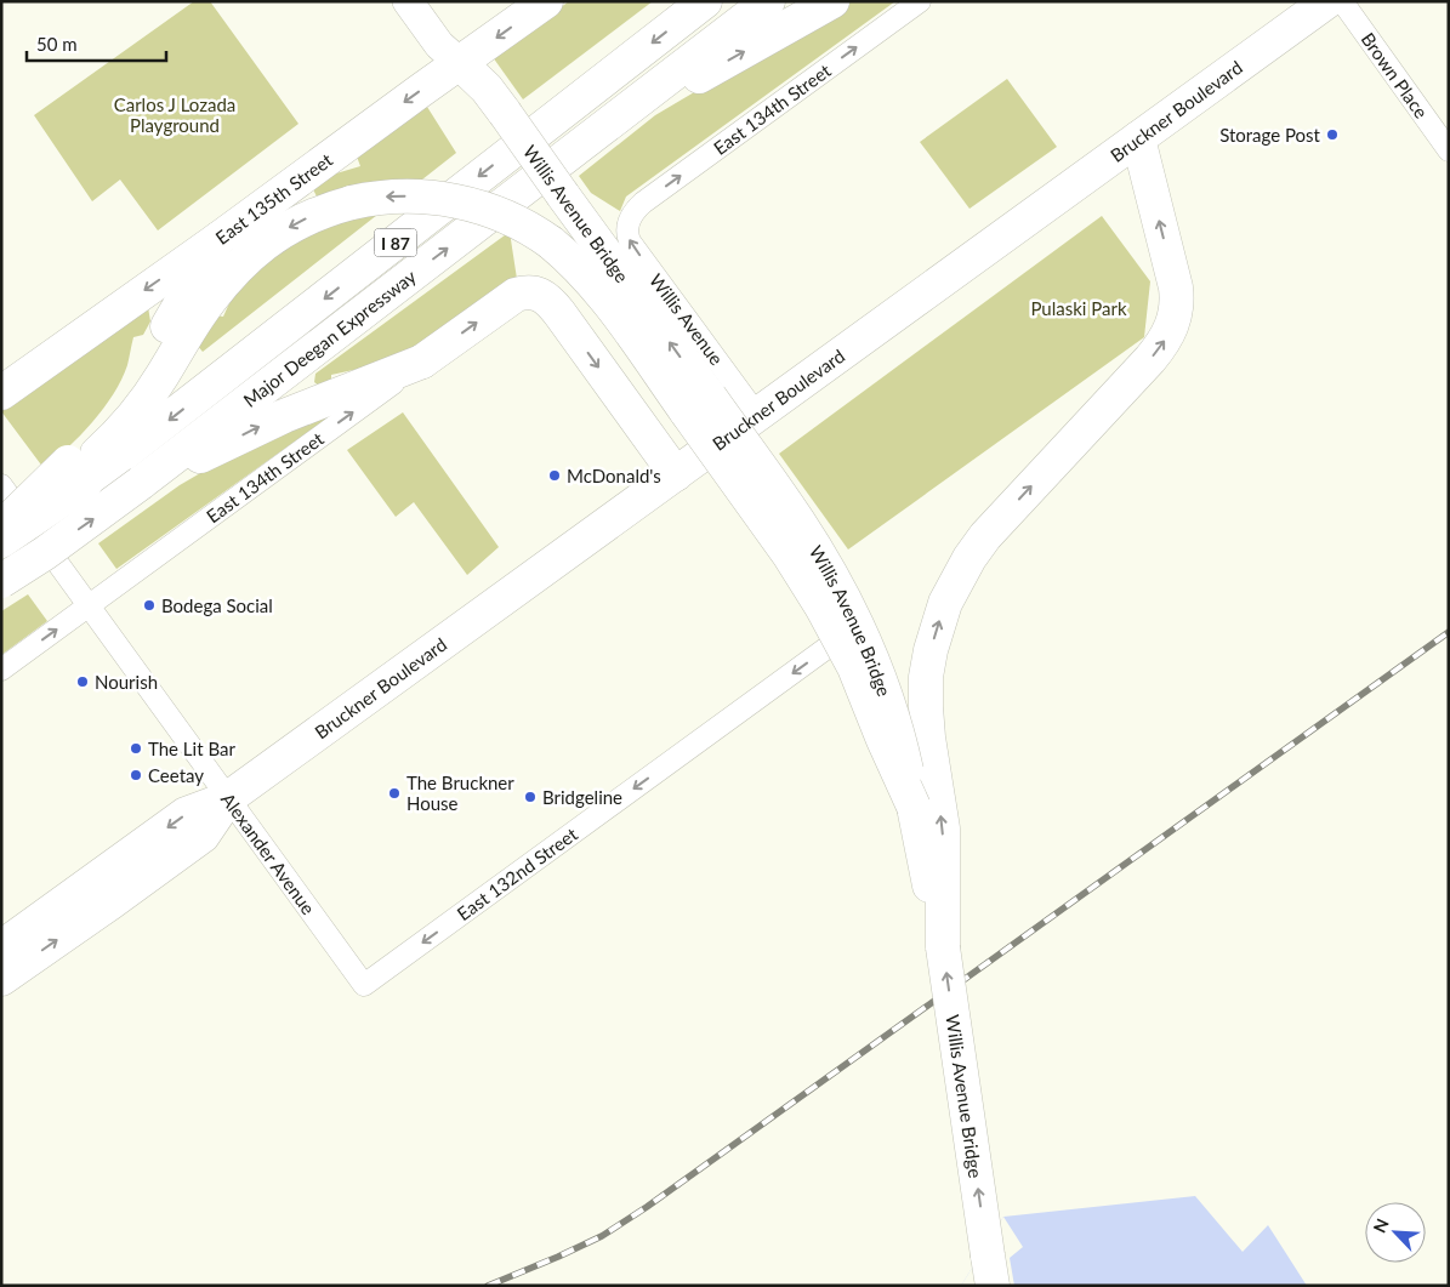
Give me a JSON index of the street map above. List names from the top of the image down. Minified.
{"streets":{"main road":["East 134th Street","Bruckner Boulevard","East 135th Street","Willis Avenue Bridge","I 87","Major Deegan Expressway"],"street":["Brown Place","Willis Avenue","Alexander Avenue","East 132nd Street"]},"crossings":[["East 134th Street","Bruckner Boulevard"],["East 134th Street","Willis Avenue"],["East 134th Street","Alexander Avenue"],["Bruckner Boulevard","Willis Avenue"],["Bruckner Boulevard","Alexander Avenue"],["Bruckner Boulevard","East 132nd Street"],["East 135th Street","Willis Avenue Bridge"],["Alexander Avenue","East 132nd Street"]],"one_way":["East 134th Street","Willis Avenue Bridge","Willis Avenue"],"parks":["Carlos J Lozada Playground","Pulaski Park"],"places":["Storage Post","McDonald's","Bodega Social","Nourish","The Lit Bar","Ceetay","The Bruckner House","Bridgeline"],"scale_bar":"50 m","north":"top left"}
